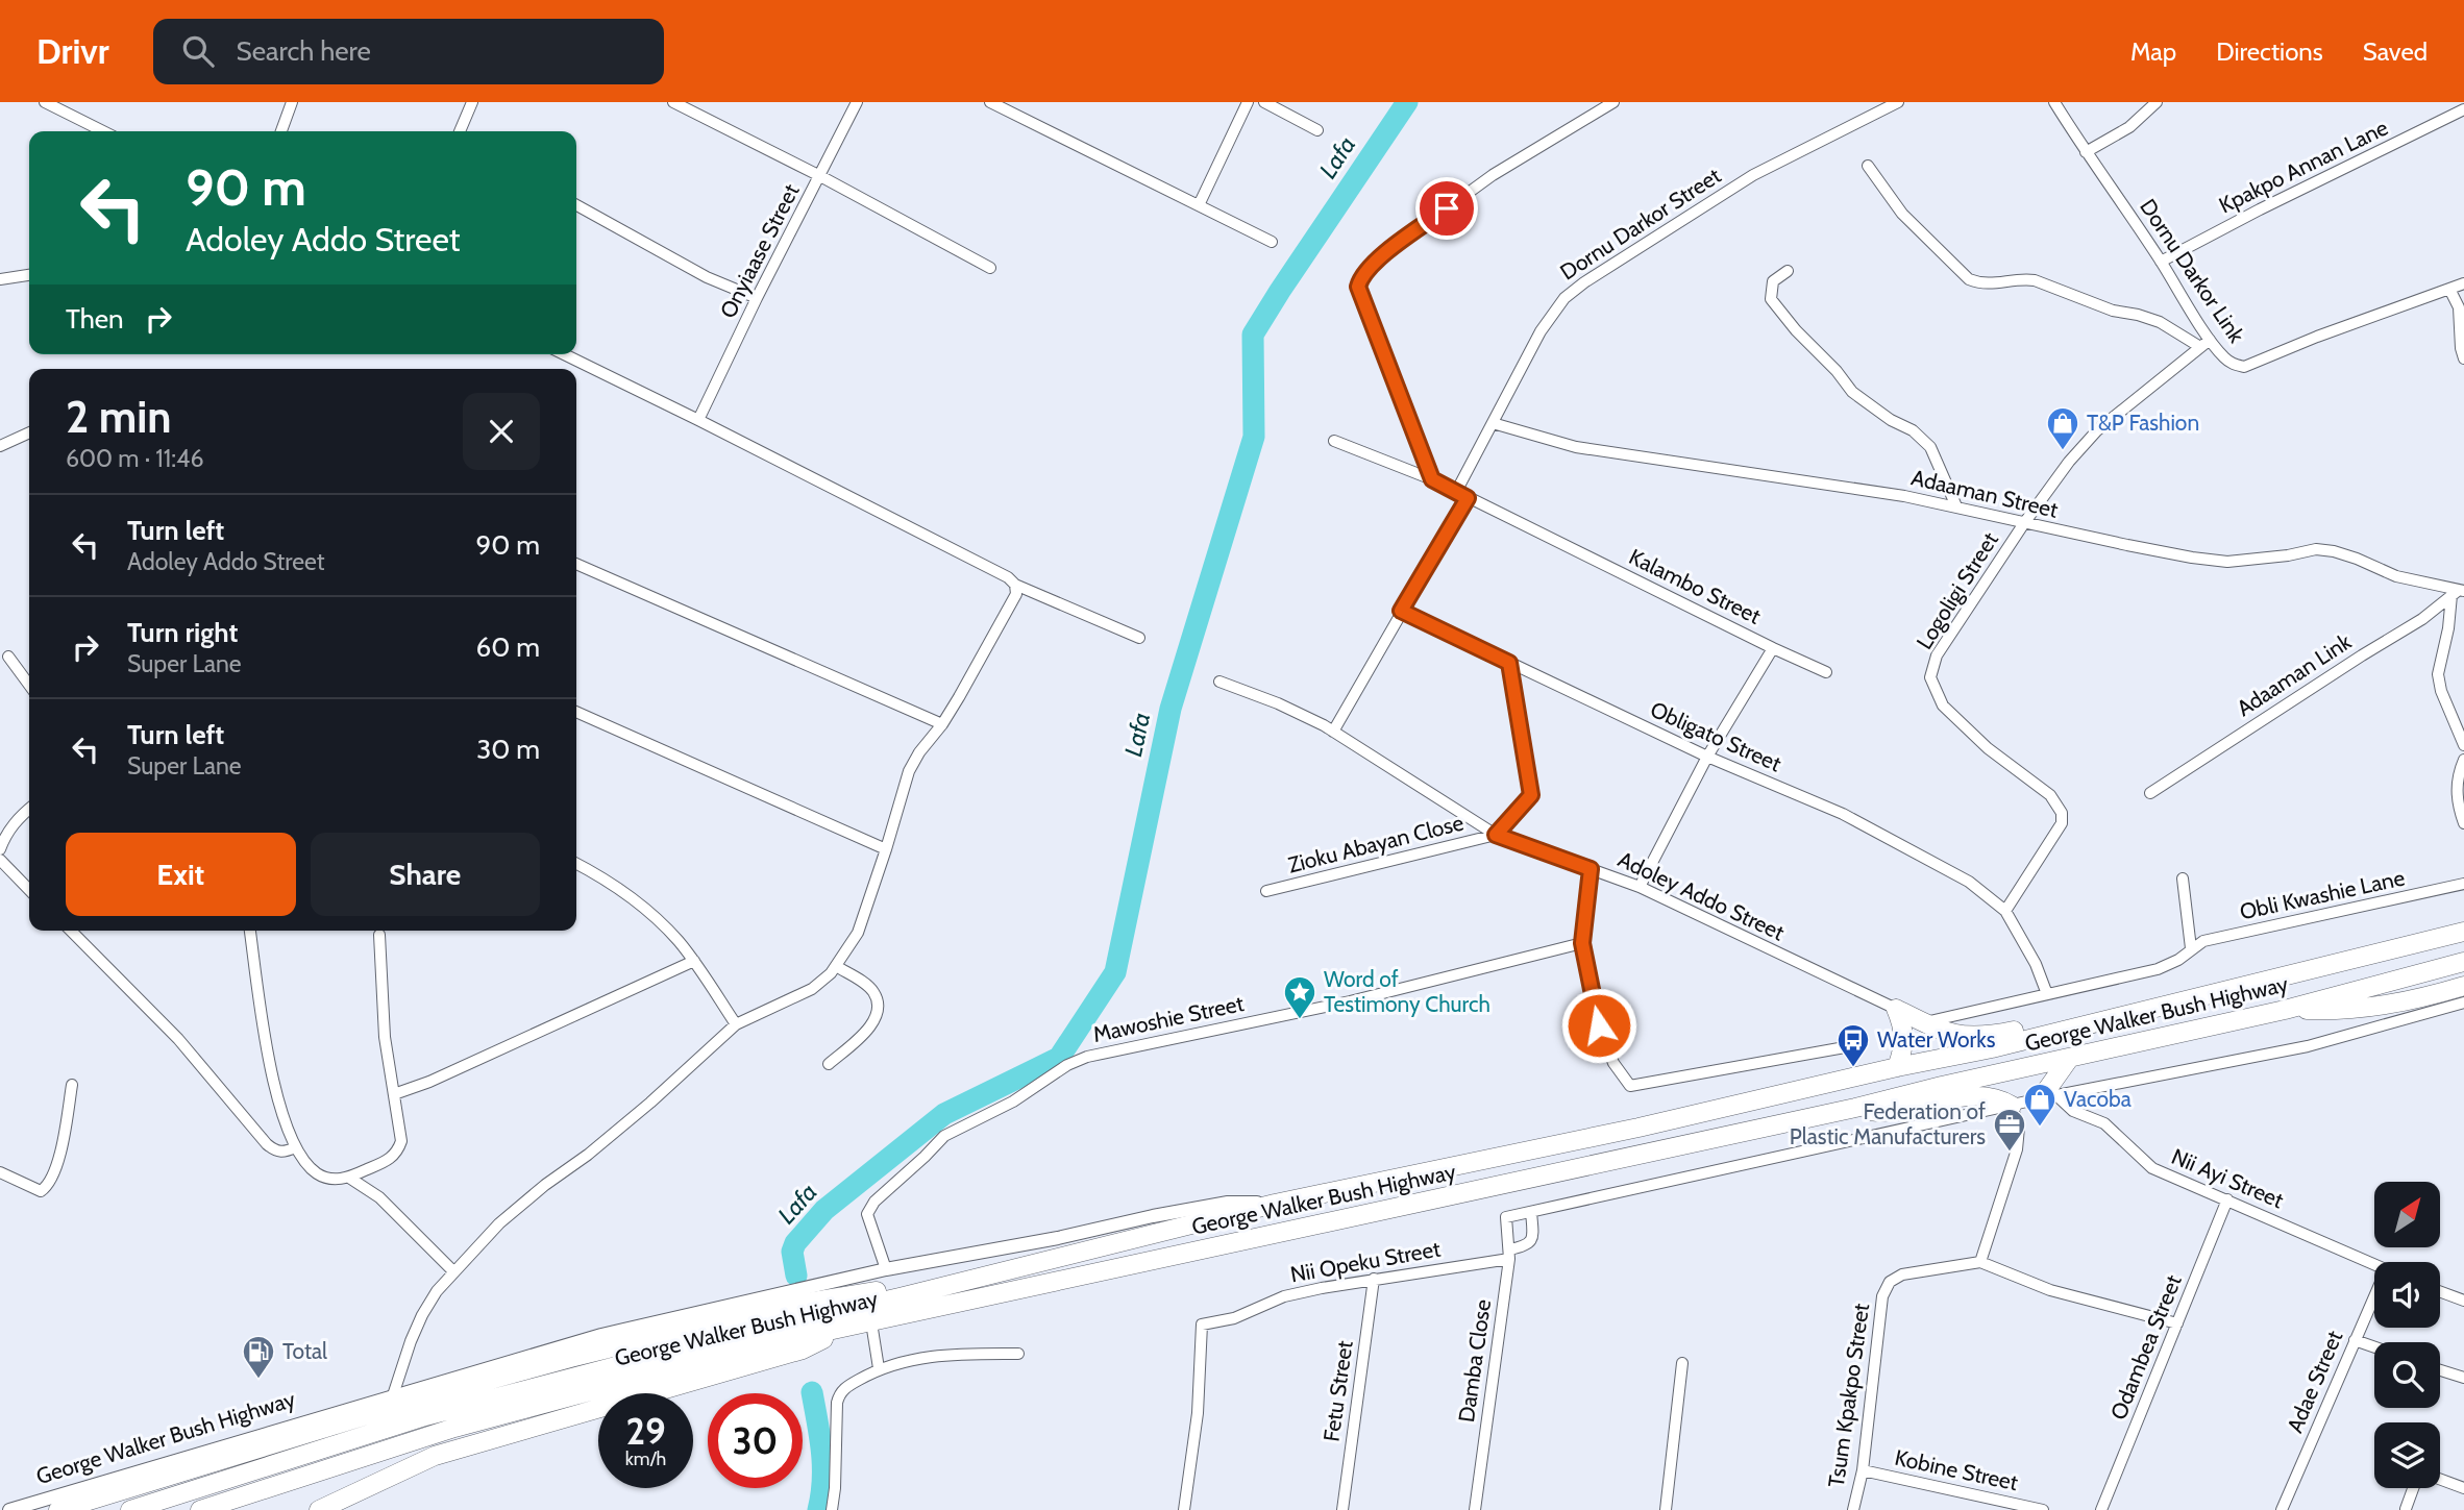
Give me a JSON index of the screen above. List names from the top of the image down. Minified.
{"streets":{"highway":["George Walker Bush Highway"],"street":["Kpakpo Annan Lane","Dornu Darkor Street","Onyiaase Street","Dornu Darkor Link","Adaaman Street","Kalambo Street","Logoligi Street","Adaaman Link","Obligato Street","Zioku Abayan Close","Obli Kwashie Lane","Adoley Addo Street","Mawoshie Street","Nii Ayi Street","Nii Opeku Street","Odambea Street","Damba Close","Adae Street","Fetu Street","Tsum Kpakpo Street","Kobine Street"]},"crossings":[["Kpakpo Annan Lane","Dornu Darkor Link"],["Dornu Darkor Street","Adaaman Street"],["Dornu Darkor Street","Kalambo Street"],["Dornu Darkor Link","Logoligi Street"],["Adaaman Street","Logoligi Street"],["Adaaman Street","Adaaman Link"],["Kalambo Street","Obligato Street"],["Kalambo Street","Adoley Addo Street"],["Logoligi Street","Obligato Street"],["Zioku Abayan Close","Adoley Addo Street"],["George Walker Bush Highway","Mawoshie Street"],["Nii Ayi Street","Odambea Street"],["Nii Opeku Street","Damba Close"],["Nii Opeku Street","Fetu Street"],["Tsum Kpakpo Street","Kobine Street"]],"water":["Lafa"],"places":{"shop":["T&P Fashion","Vacoba"],"place":["Word of Testimony Church"],"bus stop":["Water Works"],"office":["Federation of Plastic Manufacturers"],"fuel station":["Total"]},"north":"top right","page":{"header":"Drivr","search":"Search here","nav":["Map","Directions","Saved"],"turn":["90 m","Adoley Addo Street"],"then":"Then","heading":["2 min","600 m · 11:46"],"list":[{"name":"Turn left","note":"Adoley Addo Street","value":"90 m"},{"name":"Turn right","note":"Super Lane","value":"60 m"},{"name":"Turn left","note":"Super Lane","value":"30 m"}],"buttons":["Exit","Share"],"speed":"29 km/h","limit":"30"}}
